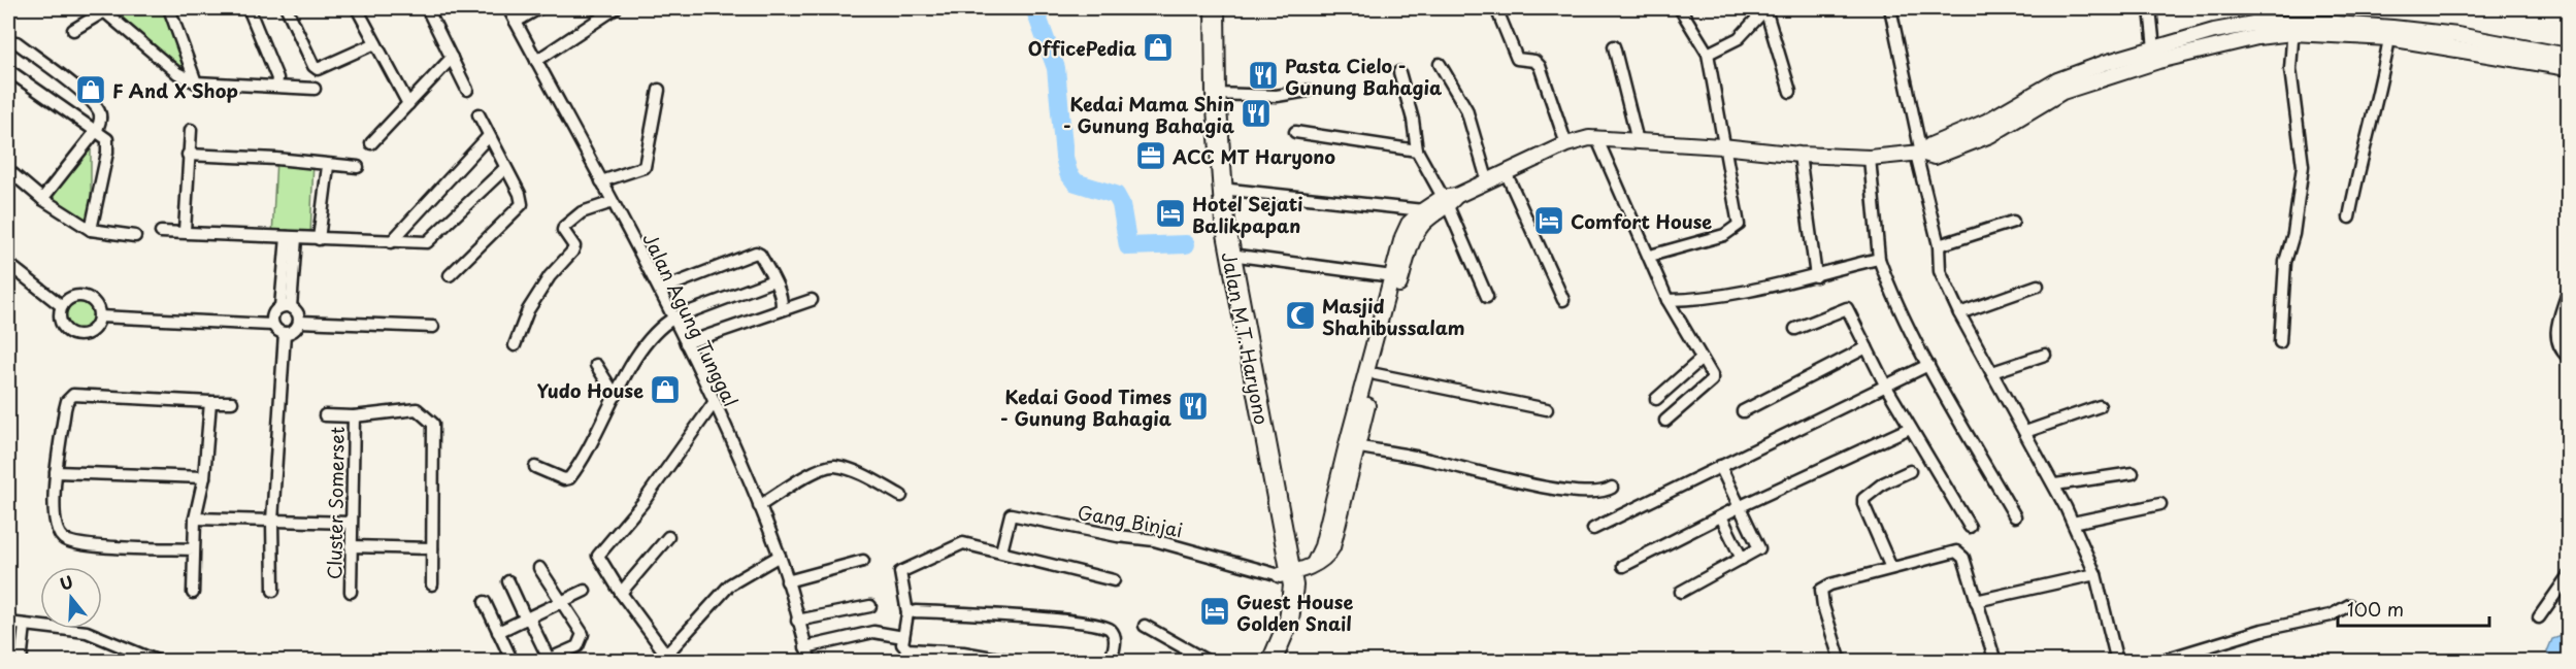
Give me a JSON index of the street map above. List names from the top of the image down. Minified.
{"streets":{"main road":["Jalan M.T. Haryono"],"street":["Jalan Agung Tunggal","Cluster Somerset","Gang Binjai"]},"crossings":[["Jalan M.T. Haryono","Gang Binjai"]],"places":{"shop":["OfficePedia","F And X Shop","Yudo House"],"restaurant":["Pasta Cielo - Gunung Bahagia","Kedai Mama Shin - Gunung Bahagia","Kedai Good Times - Gunung Bahagia"],"office":["ACC MT Haryono"],"hotel":["Hotel Sejati Balikpapan","Comfort House","Guest House Golden Snail"],"mosque":["Masjid Shahibussalam"]},"scale_bar":"100 m","north":"top"}
